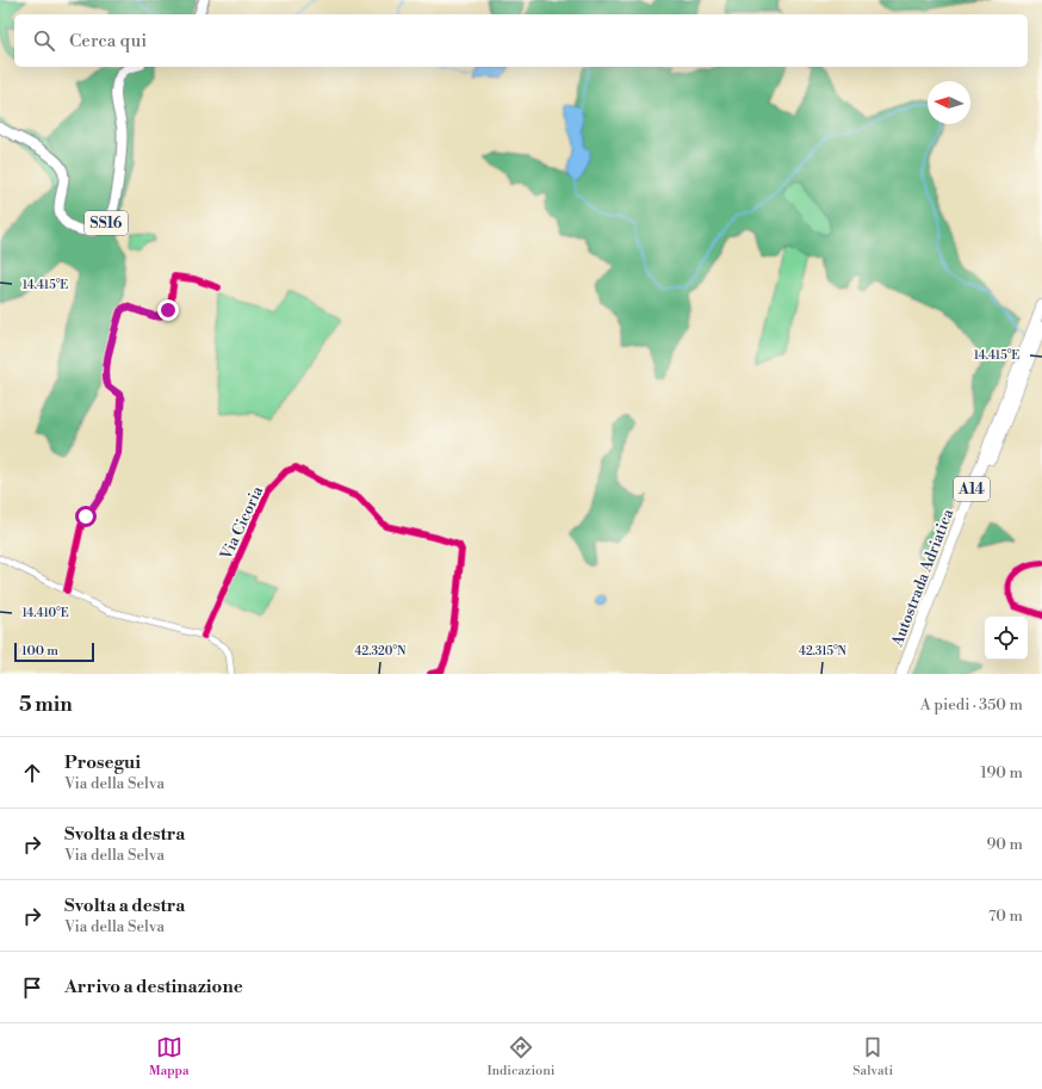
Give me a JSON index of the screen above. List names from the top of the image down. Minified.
{"streets":{"highway":["A14","Autostrada Adriatica"],"main road":["SS16"],"street":["Via Cicoria"]},"scale_bar":"100 m","north":"left","page":{"search":"Cerca qui","scale":"100 m","heading":["5 min","A piedi · 350 m"],"list":[["Prosegui","Via della Selva","190 m"],["Svolta a destra","Via della Selva","90 m"],["Svolta a destra","Via della Selva","70 m"],"Arrivo a destinazione"],"nav":["Mappa","Indicazioni","Salvati"]},"coordinates":["14.415°E","14.410°E","42.320°N","42.315°N"]}
